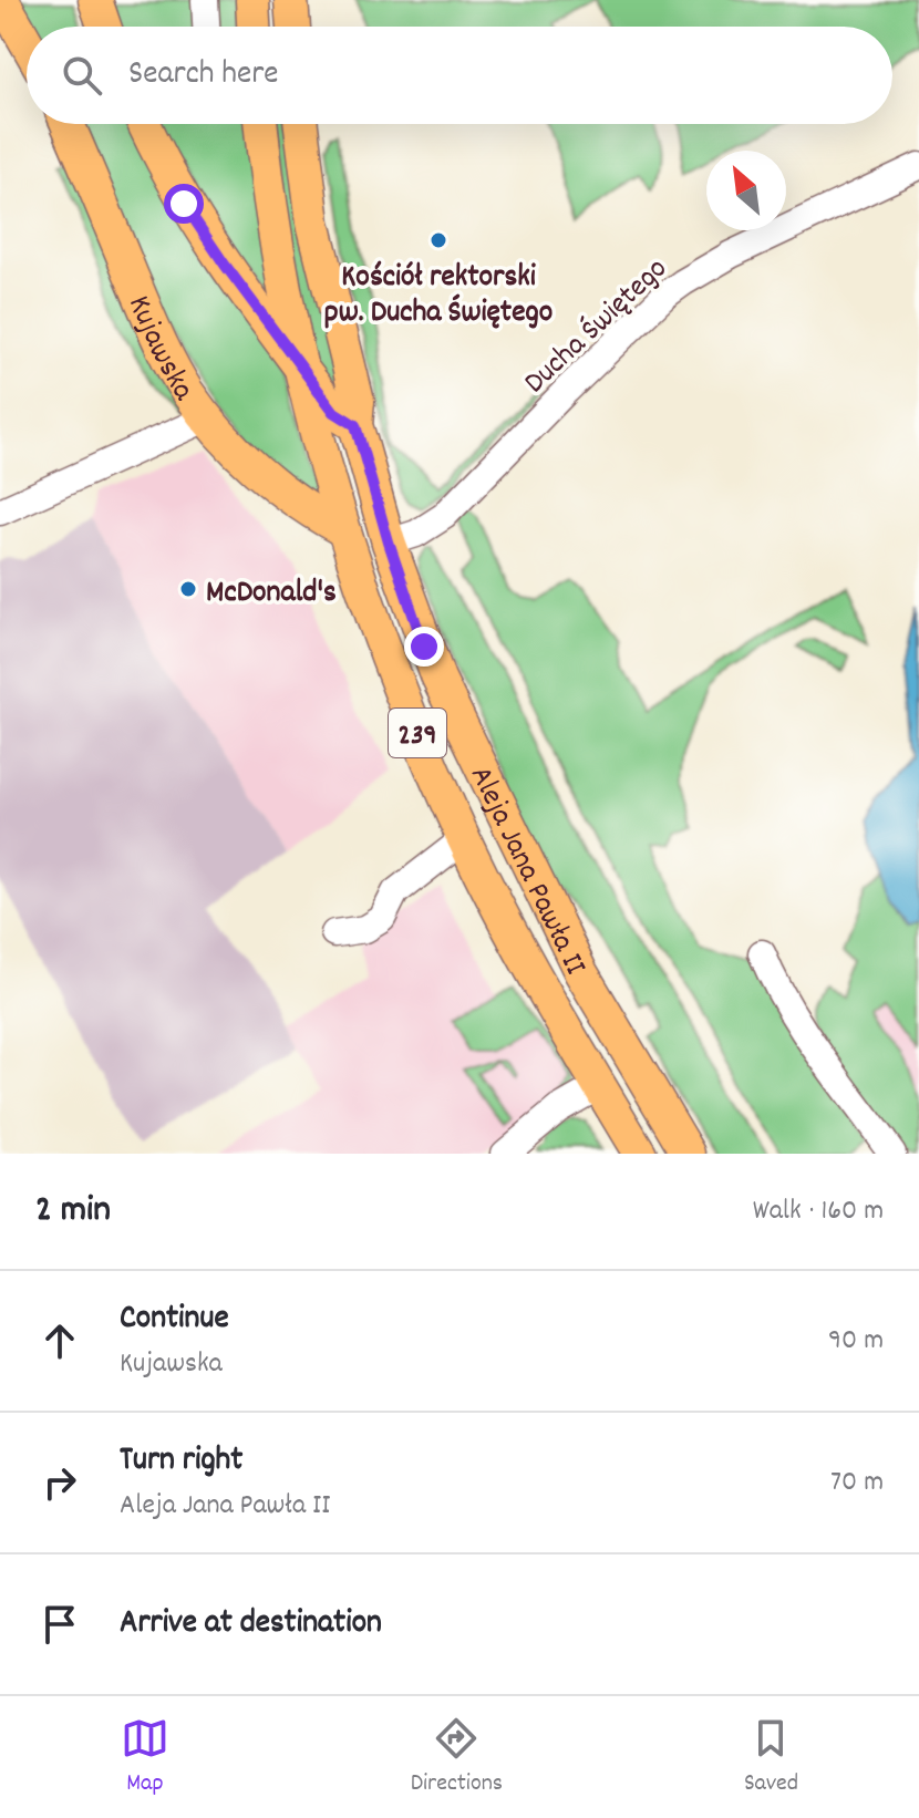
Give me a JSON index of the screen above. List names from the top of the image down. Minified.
{"streets":{"main road":["Kujawska","239","Aleja Jana Pawła II"],"street":["Ducha Świętego"]},"crossings":[["Ducha Świętego","Aleja Jana Pawła II"],["Kujawska","Aleja Jana Pawła II"]],"places":["Kościół rektorski pw. Ducha Świętego","McDonald's"],"north":"top left","page":{"search":"Search here","heading":["2 min","Walk · 160 m"],"list":[["Continue","Kujawska","90 m"],["Turn right","Aleja Jana Pawła II","70 m"],"Arrive at destination"],"nav":["Map","Directions","Saved"]}}
